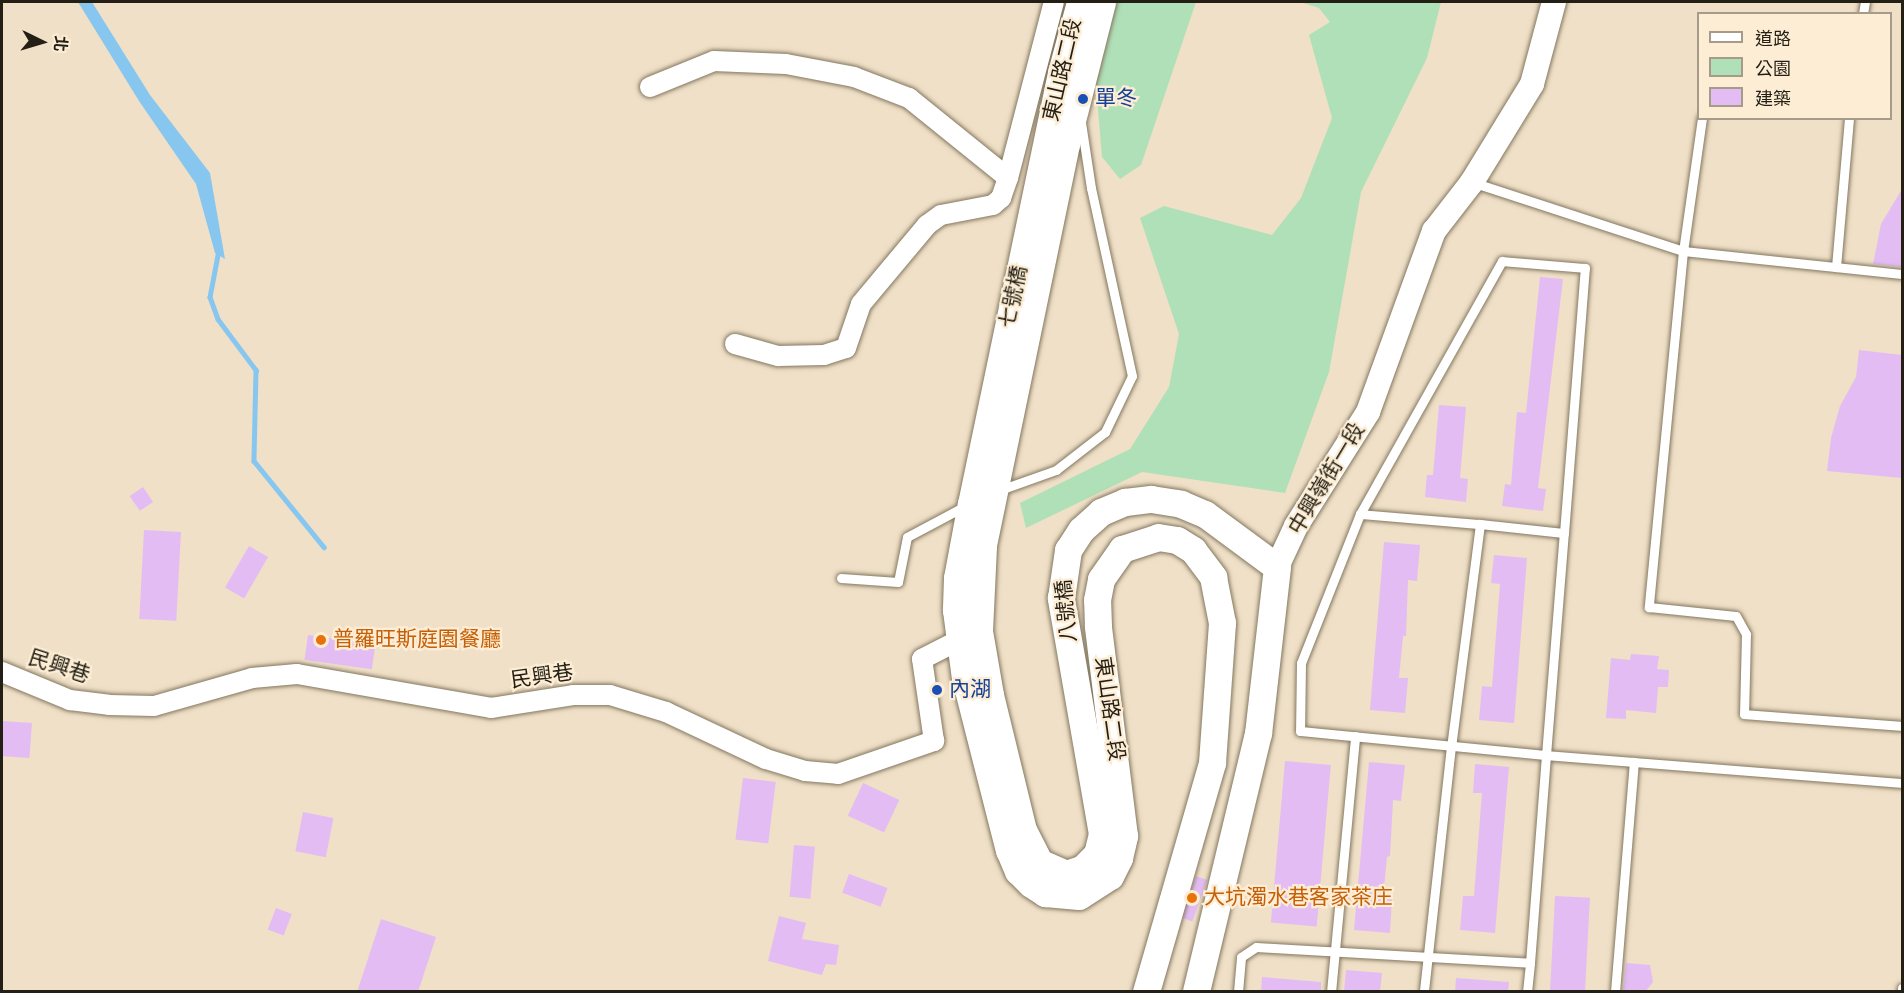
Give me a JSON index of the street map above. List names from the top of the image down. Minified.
{"streets":{"main road":["東山路二段","七號橋","中興嶺街一段","八號橋"],"street":["民興巷"]},"crossings":[["東山路二段","七號橋"],["東山路二段","八號橋"],["東山路二段","民興巷"],["中興嶺街一段","八號橋"]],"places":["單冬","普羅旺斯庭園餐廳","內湖","大坑濁水巷客家茶庄"],"legend":["道路","公園","建築"],"north":"right"}
